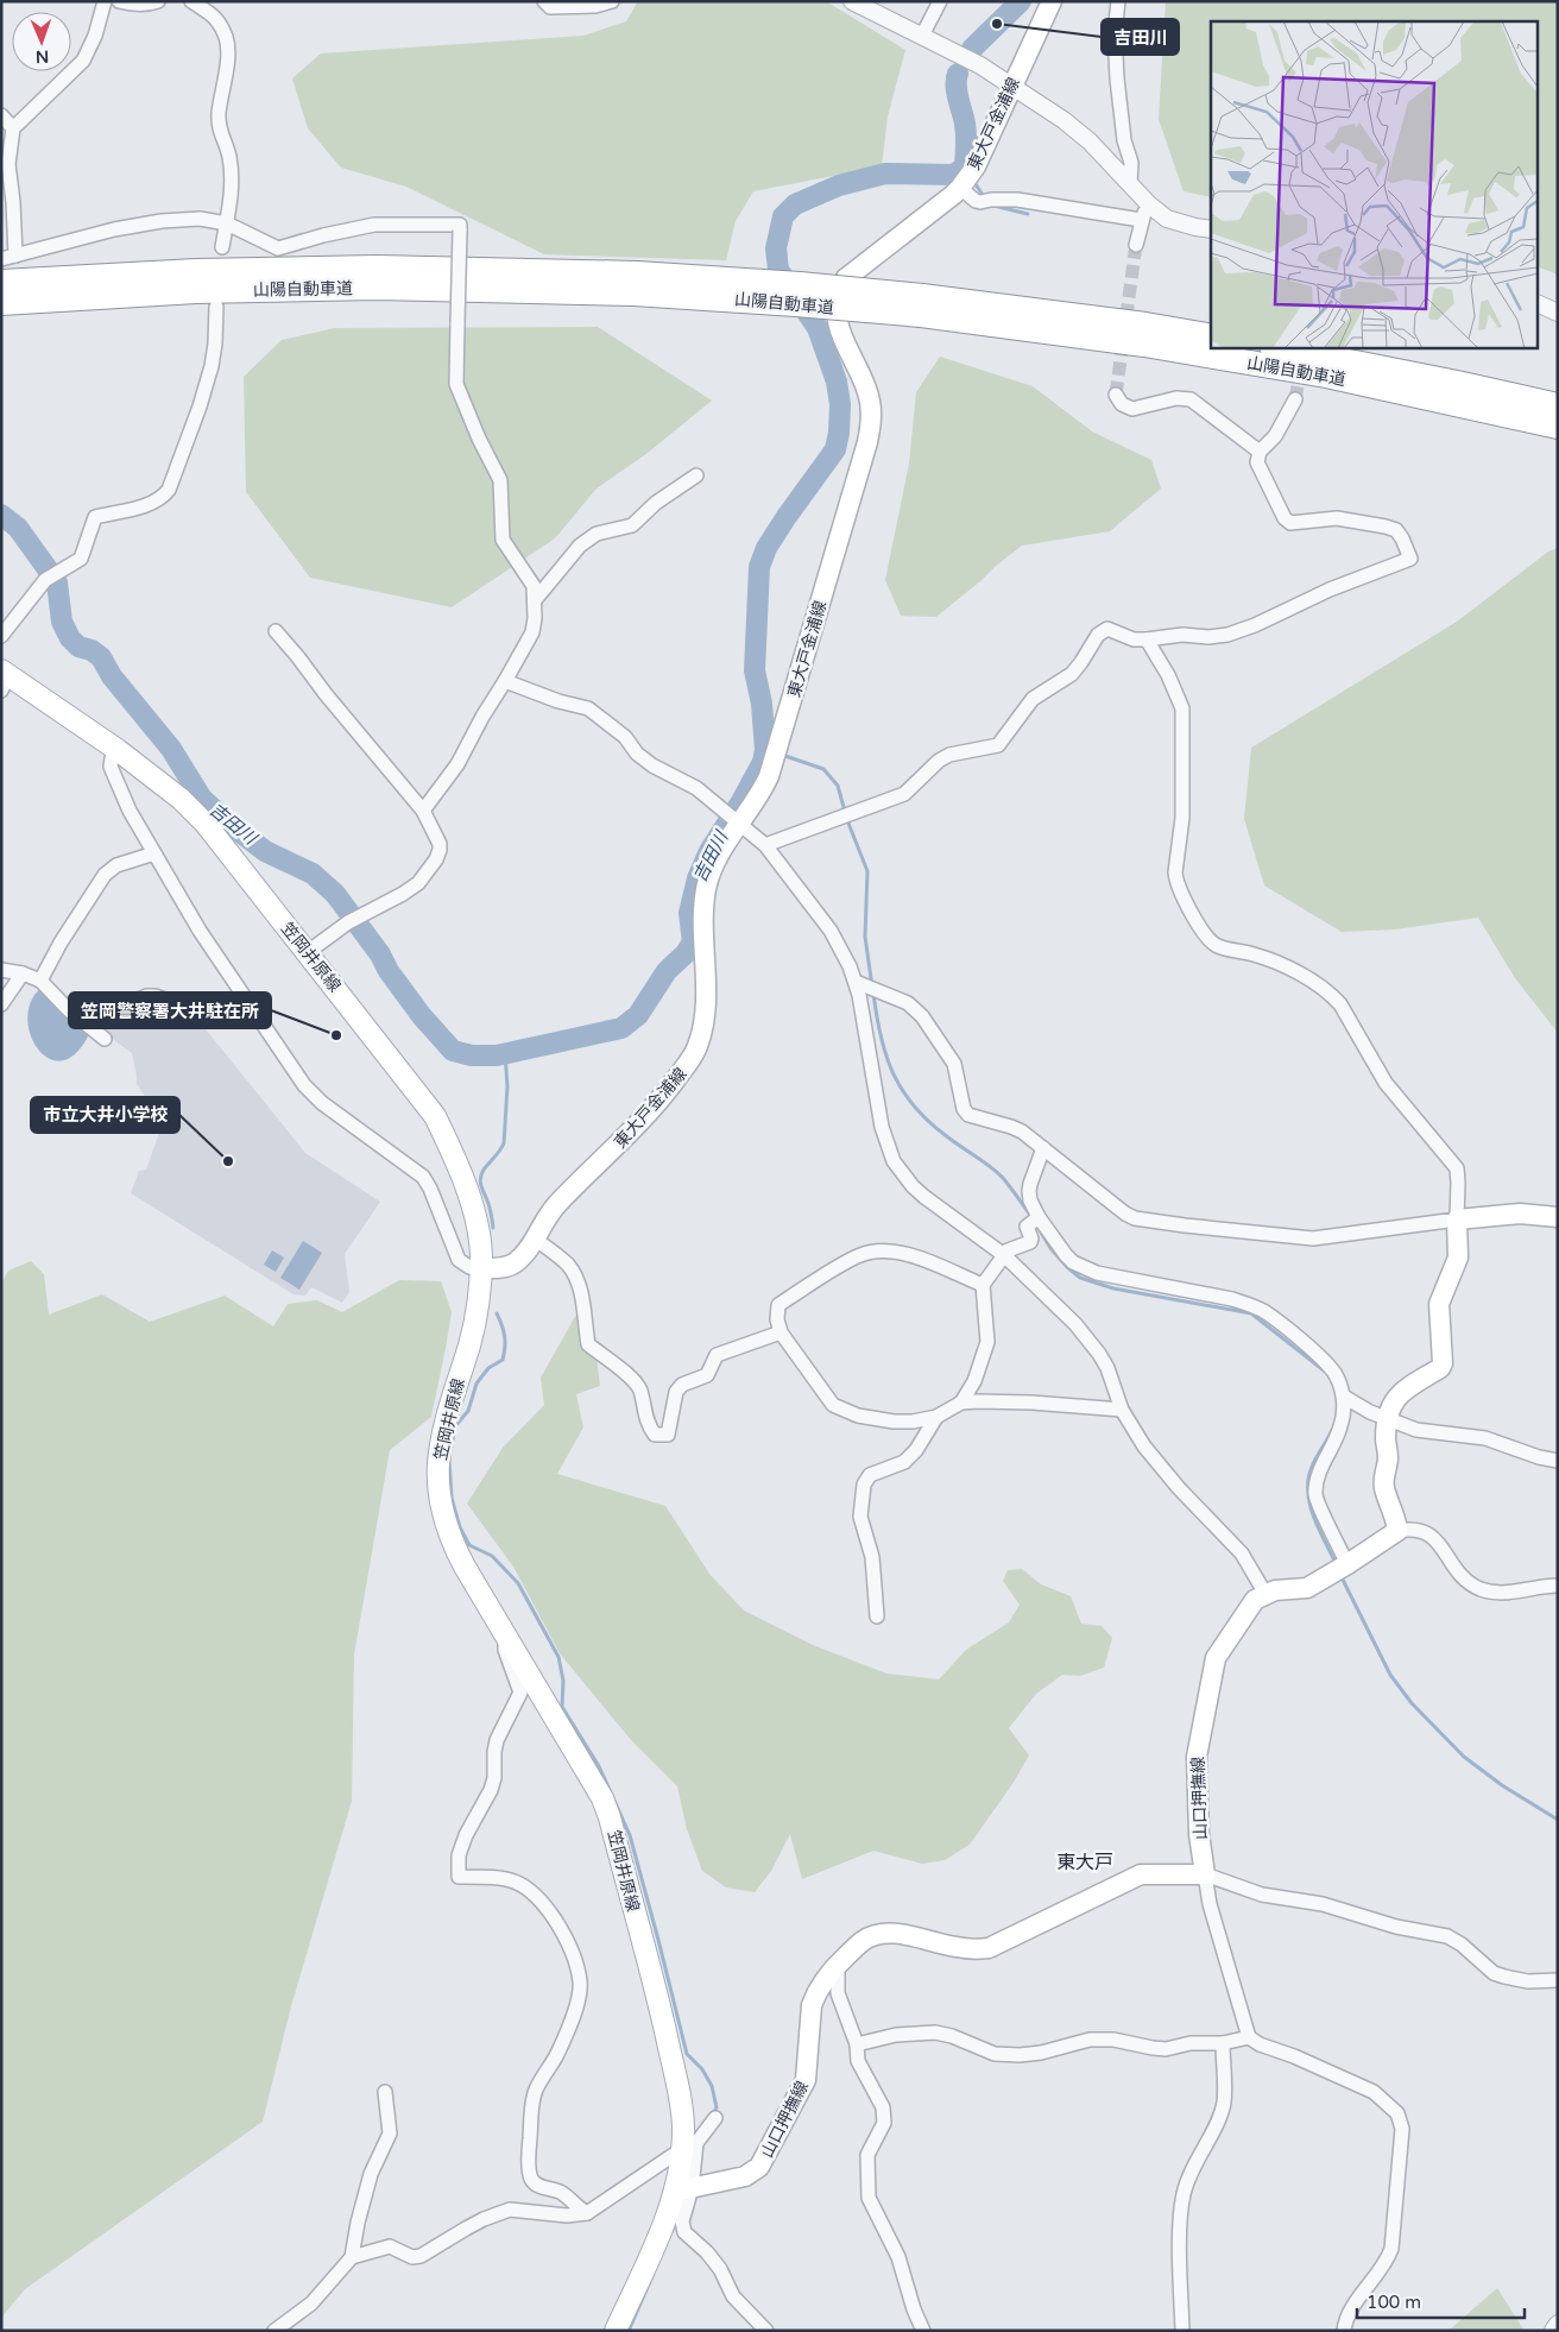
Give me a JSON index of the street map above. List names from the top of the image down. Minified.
{"streets":{"highway":["山陽自動車道"],"main road":["東大戸金浦線","笠岡井原線","山口押撫線"]},"crossings":[["東大戸金浦線","笠岡井原線"],["笠岡井原線","山口押撫線"]],"districts":["東大戸"],"water":["吉田川"],"places":["吉田川","笠岡警察署大井駐在所","市立大井小学校"],"scale_bar":"100 m","north":"bottom"}
